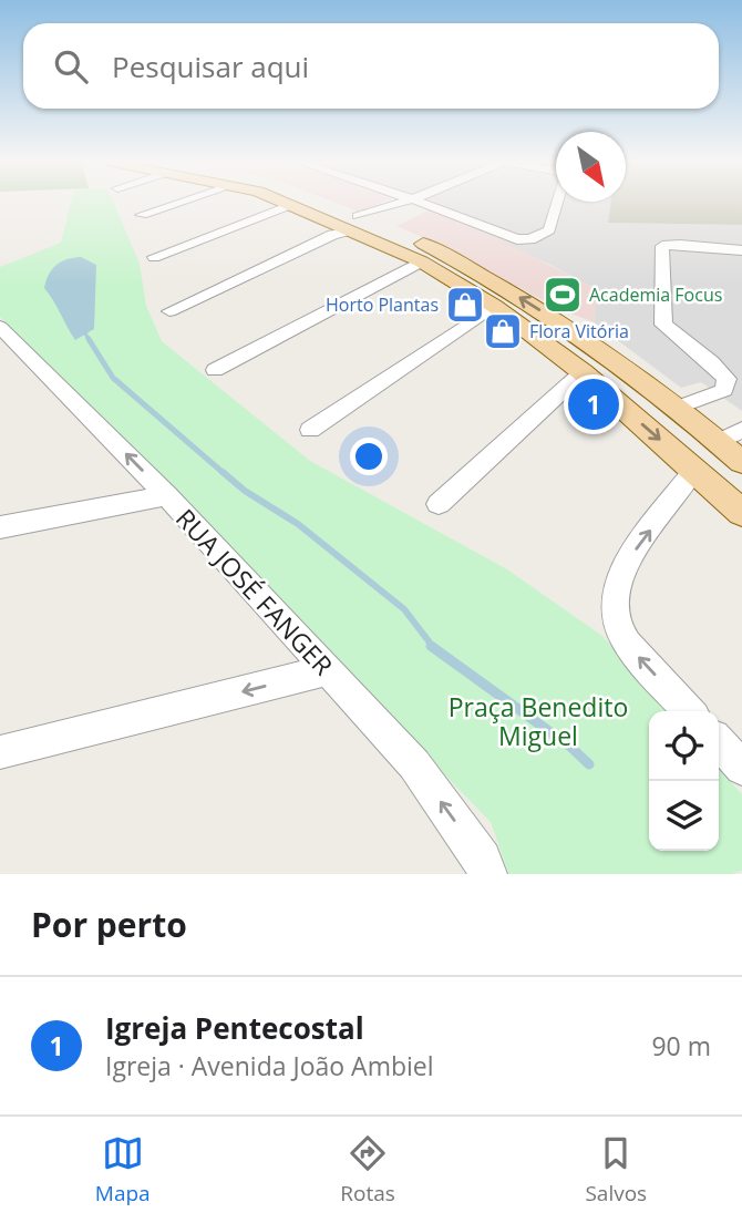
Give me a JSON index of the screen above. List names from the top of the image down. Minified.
{"streets":{"street":["RUA JOSÉ FANGER"]},"one_way":["RUA JOSÉ FANGER"],"parks":["Praça Benedito Miguel"],"places":{"sports":["Academia Focus"],"shop":["Horto Plantas","Flora Vitória"]},"north":"bottom right","page":{"search":"Pesquisar aqui","pins":"1","heading":"Por perto","list":[{"mark":"1","name":"Igreja Pentecostal","note":"Igreja · Avenida João Ambiel","value":"90 m"}],"nav":["Mapa","Rotas","Salvos"]}}
